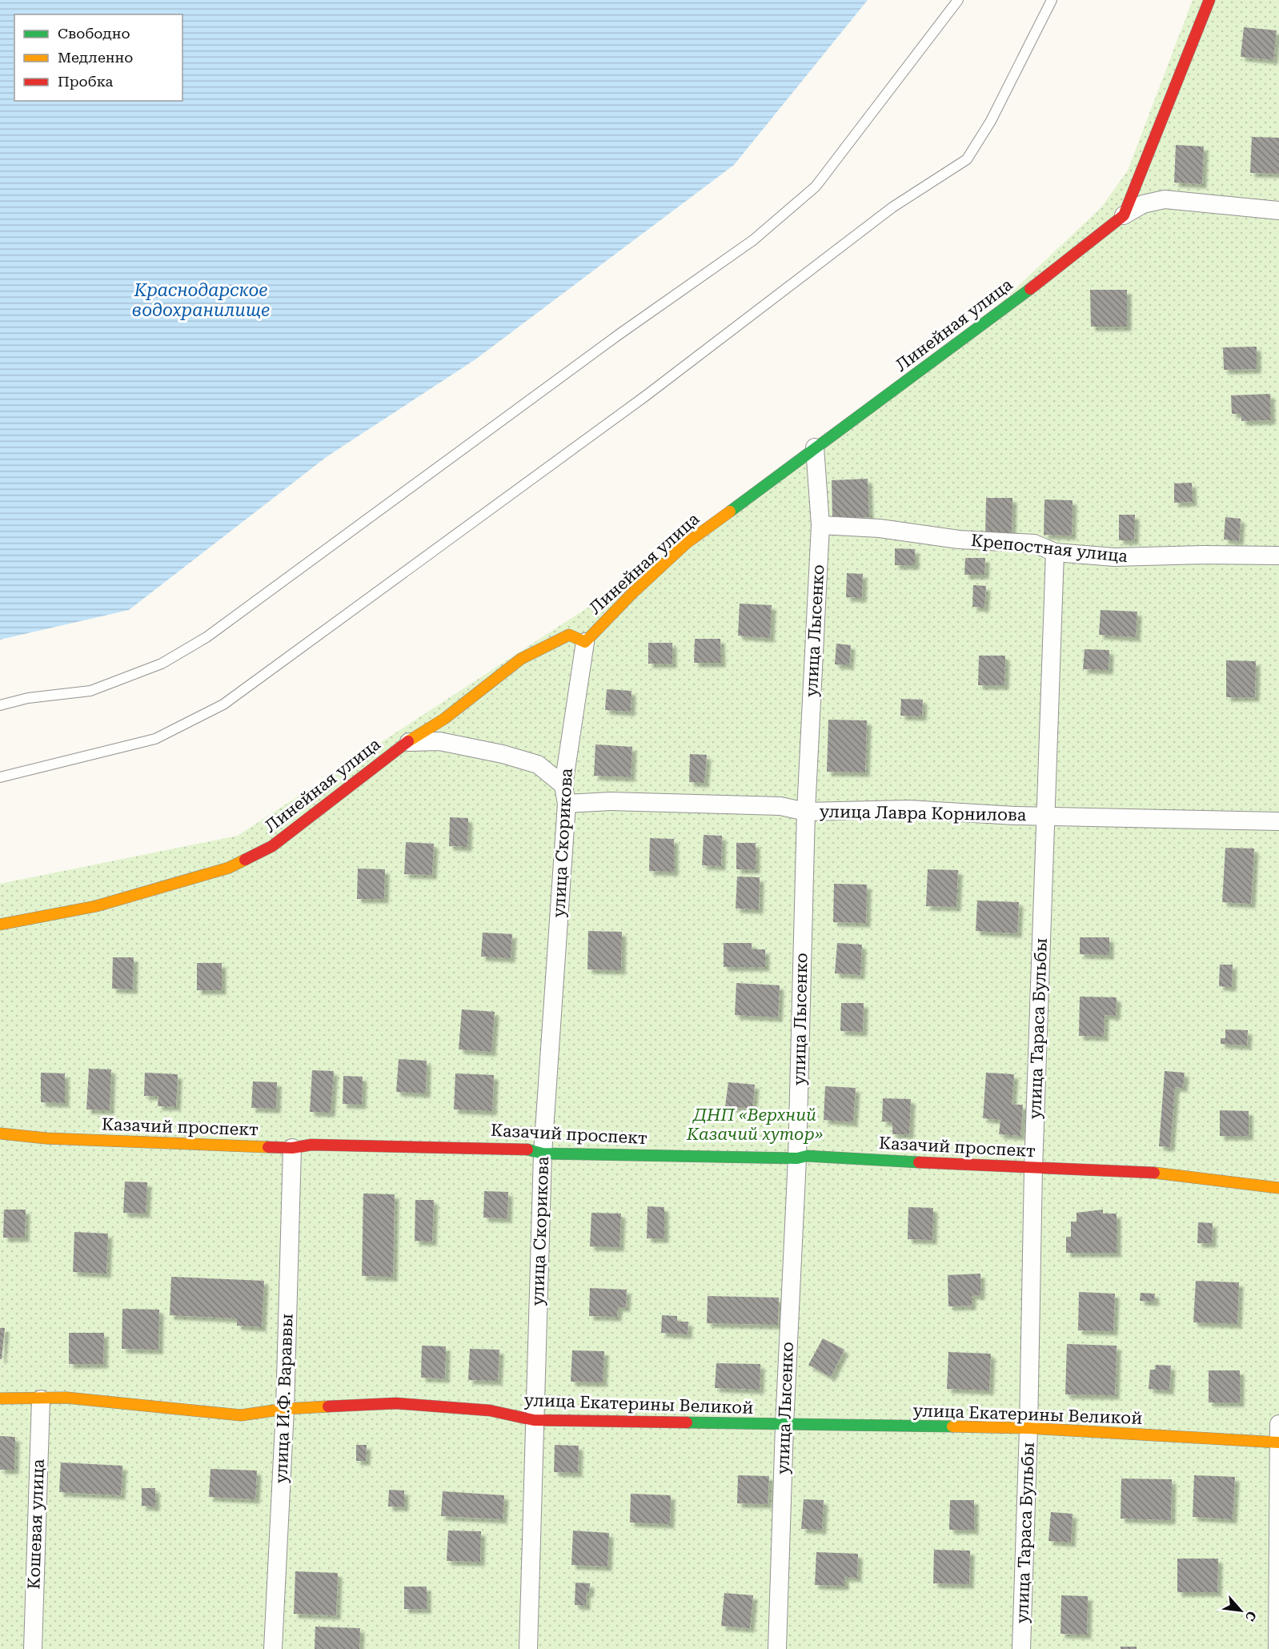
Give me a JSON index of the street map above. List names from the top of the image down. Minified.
{"streets":{"street":["Линейная улица","Крепостная улица","улица Лысенко","улица Лавра Корнилова","улица Скорикова","улица Тараса Бульбы","Казачий проспект","улица И.Ф. Вараввы","улица Екатерины Великой","Кошевая улица"]},"crossings":[["Линейная улица","улица Лысенко"],["Линейная улица","улица Скорикова"],["Крепостная улица","улица Лысенко"],["Крепостная улица","улица Тараса Бульбы"],["улица Лысенко","улица Лавра Корнилова"],["улица Лысенко","Казачий проспект"],["улица Лысенко","улица Екатерины Великой"],["улица Лавра Корнилова","улица Скорикова"],["улица Лавра Корнилова","улица Тараса Бульбы"],["улица Скорикова","Казачий проспект"],["улица Скорикова","улица Екатерины Великой"],["улица Тараса Бульбы","Казачий проспект"],["улица Тараса Бульбы","улица Екатерины Великой"],["Казачий проспект","улица И.Ф. Вараввы"],["улица И.Ф. Вараввы","улица Екатерины Великой"],["улица Екатерины Великой","Кошевая улица"]],"water":["Краснодарское водохранилище"],"parks":["ДНП «Верхний Казачий хутор»"],"legend":["Свободно","Медленно","Пробка"],"north":"bottom right"}
